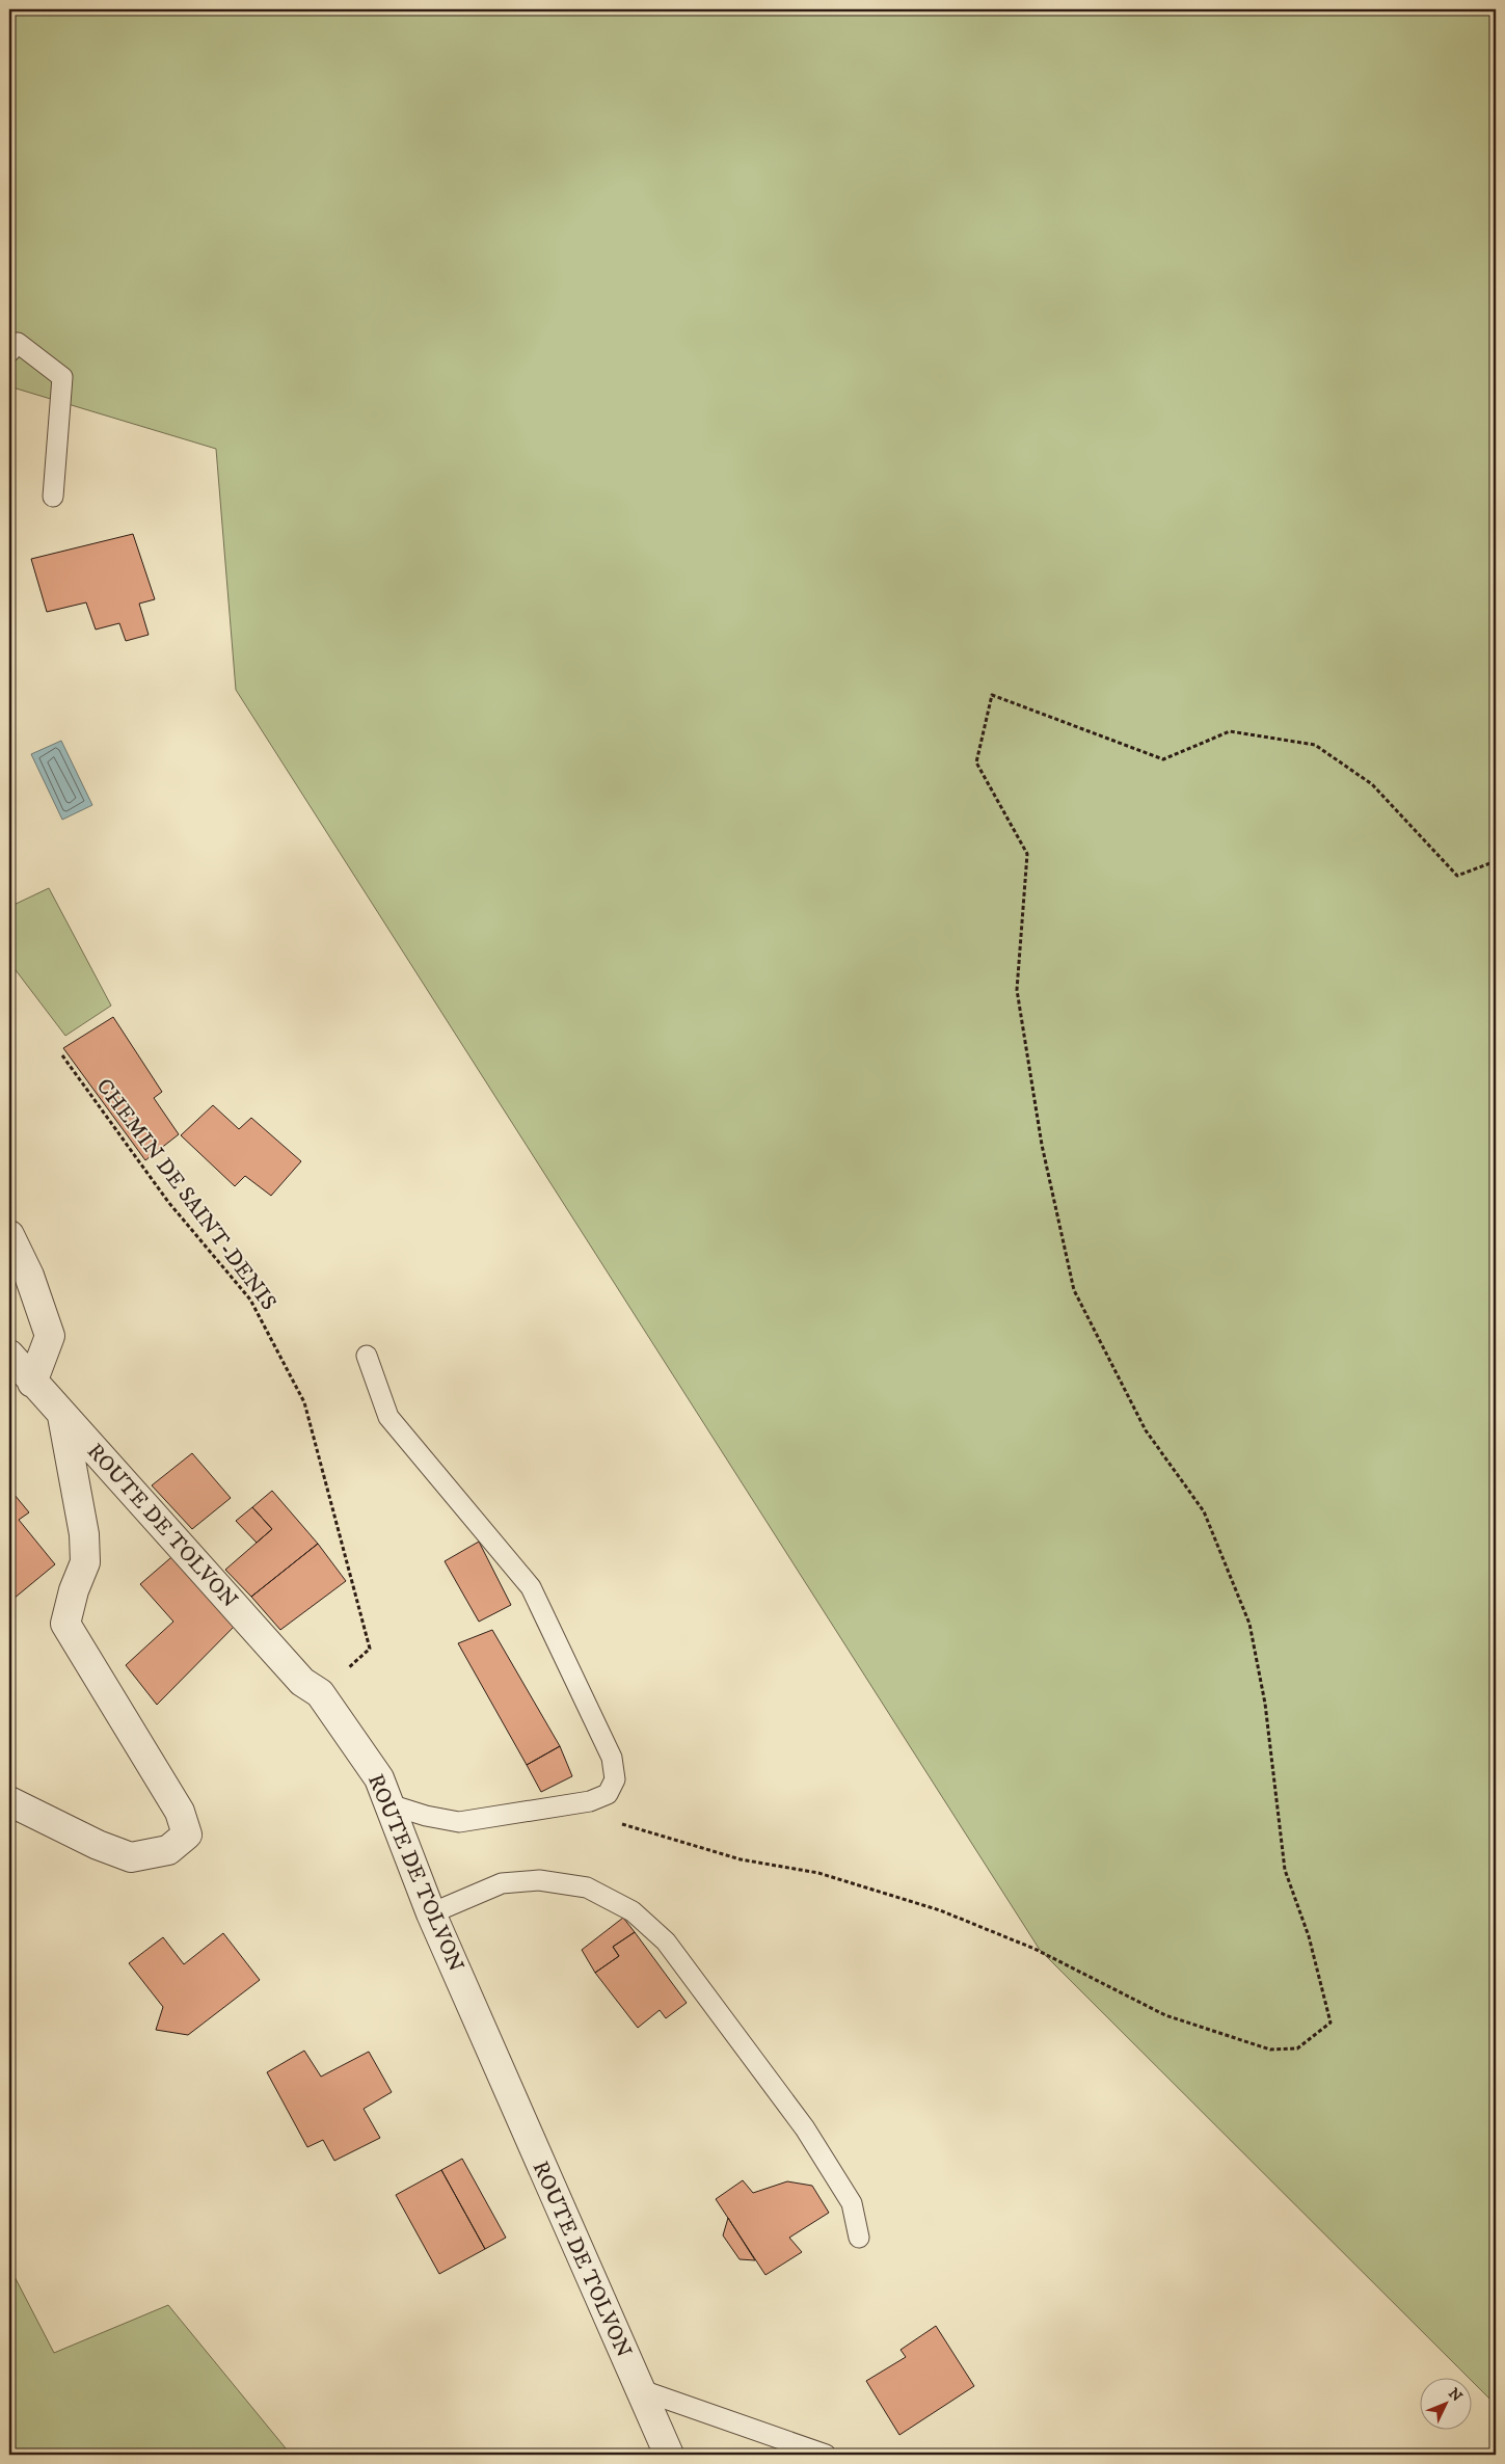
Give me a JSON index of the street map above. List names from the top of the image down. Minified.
{"streets":{"street":["ROUTE DE TOLVON"],"path":["CHEMIN DE SAINT-DENIS"]},"crossings":[["CHEMIN DE SAINT-DENIS","ROUTE DE TOLVON"]],"north":"top right"}
